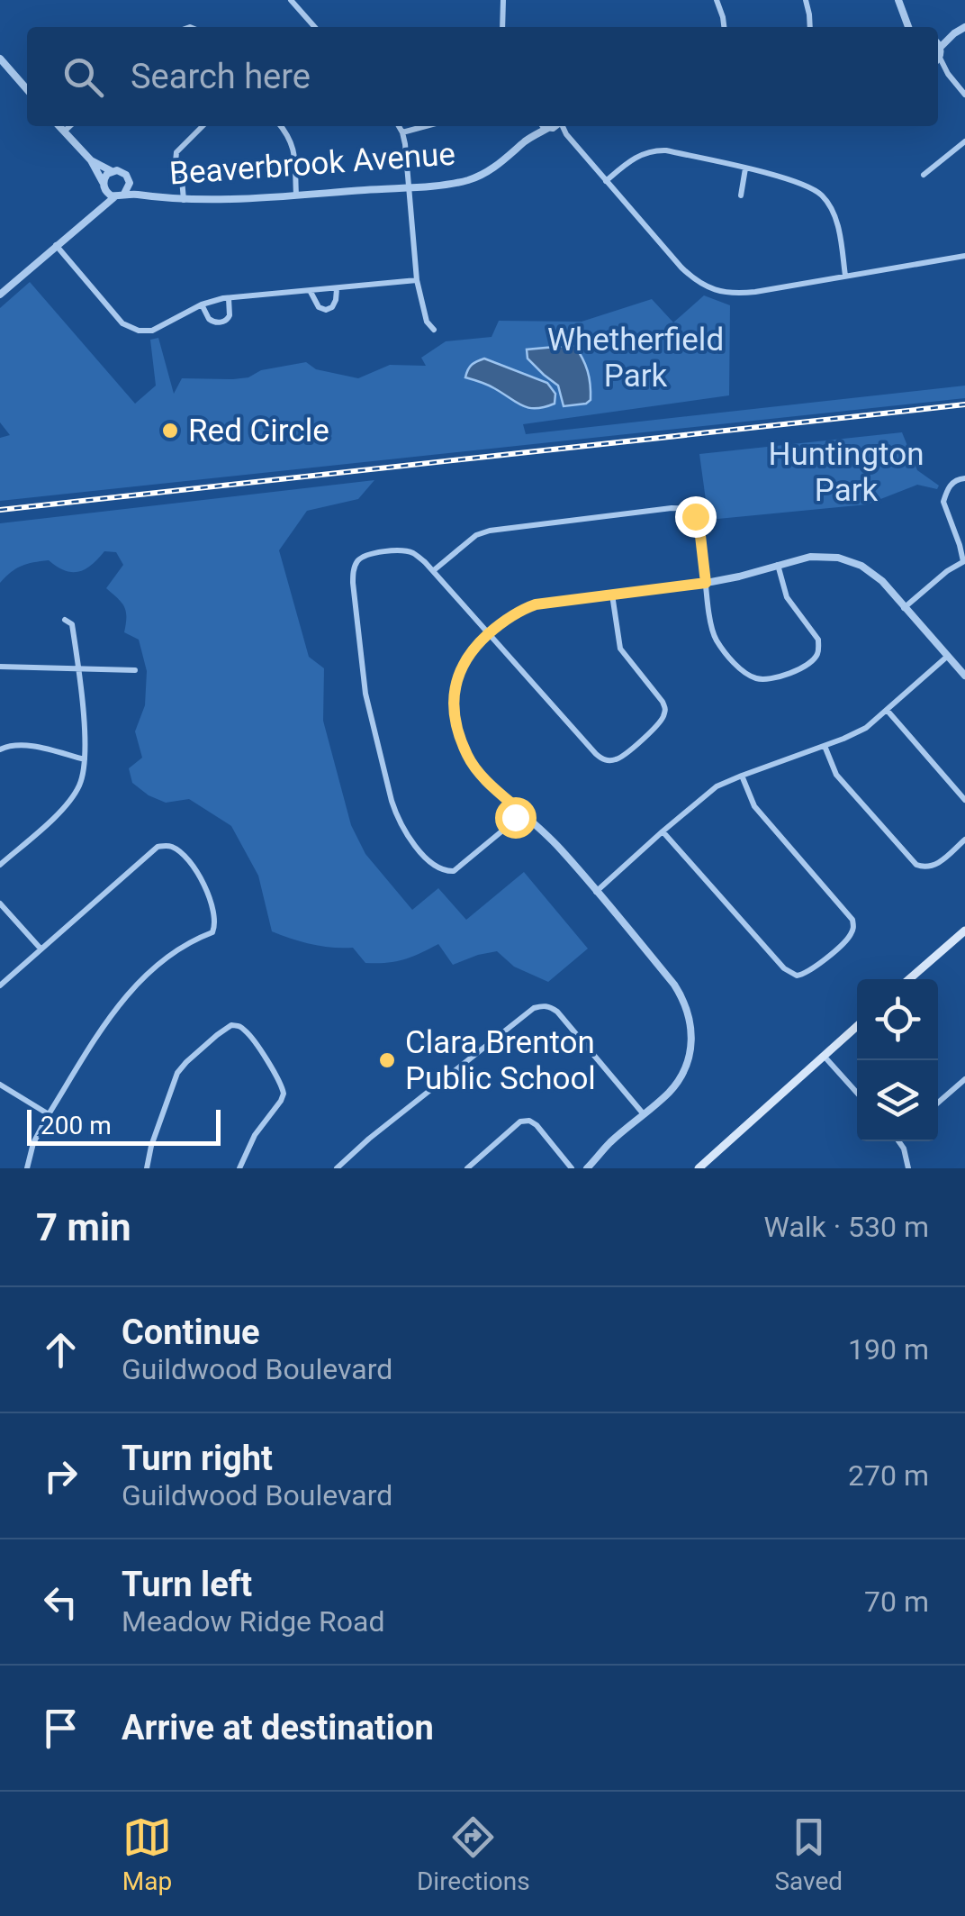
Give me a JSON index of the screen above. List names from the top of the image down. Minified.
{"streets":{"street":["Beaverbrook Avenue"]},"parks":["Whetherfield Park","Huntington Park"],"places":["Red Circle","Clara Brenton Public School"],"scale_bar":"200 m","page":{"search":"Search here","scale":"200 m","heading":["7 min","Walk · 530 m"],"list":[["Continue","Guildwood Boulevard","190 m"],["Turn right","Guildwood Boulevard","270 m"],["Turn left","Meadow Ridge Road","70 m"],"Arrive at destination"],"nav":["Map","Directions","Saved"]}}
